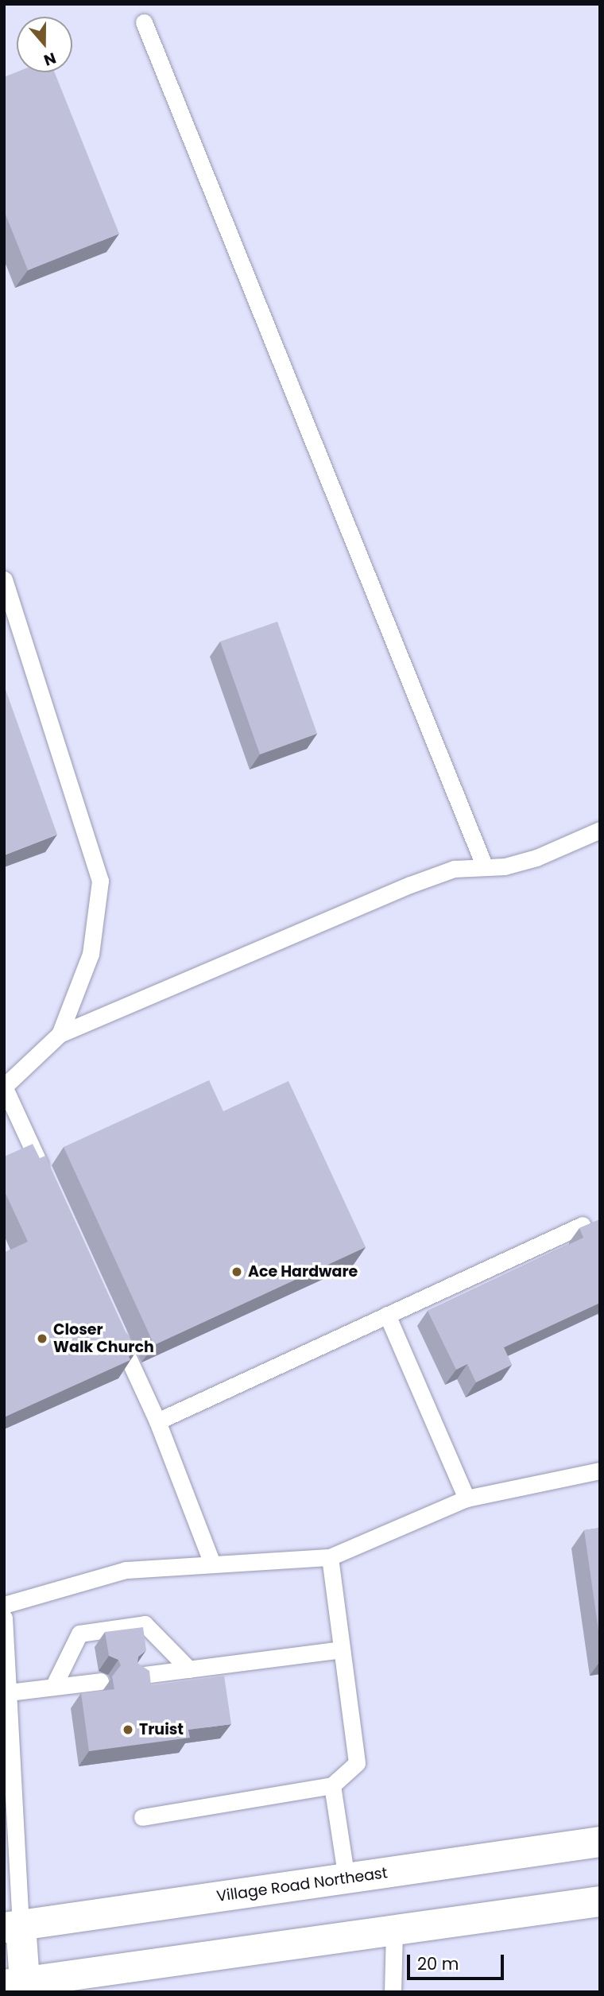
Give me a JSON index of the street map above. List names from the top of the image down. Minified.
{"streets":{"main road":["Village Road Northeast"]},"places":["Ace Hardware","Closer Walk Church","Truist"],"scale_bar":"20 m","north":"bottom"}
